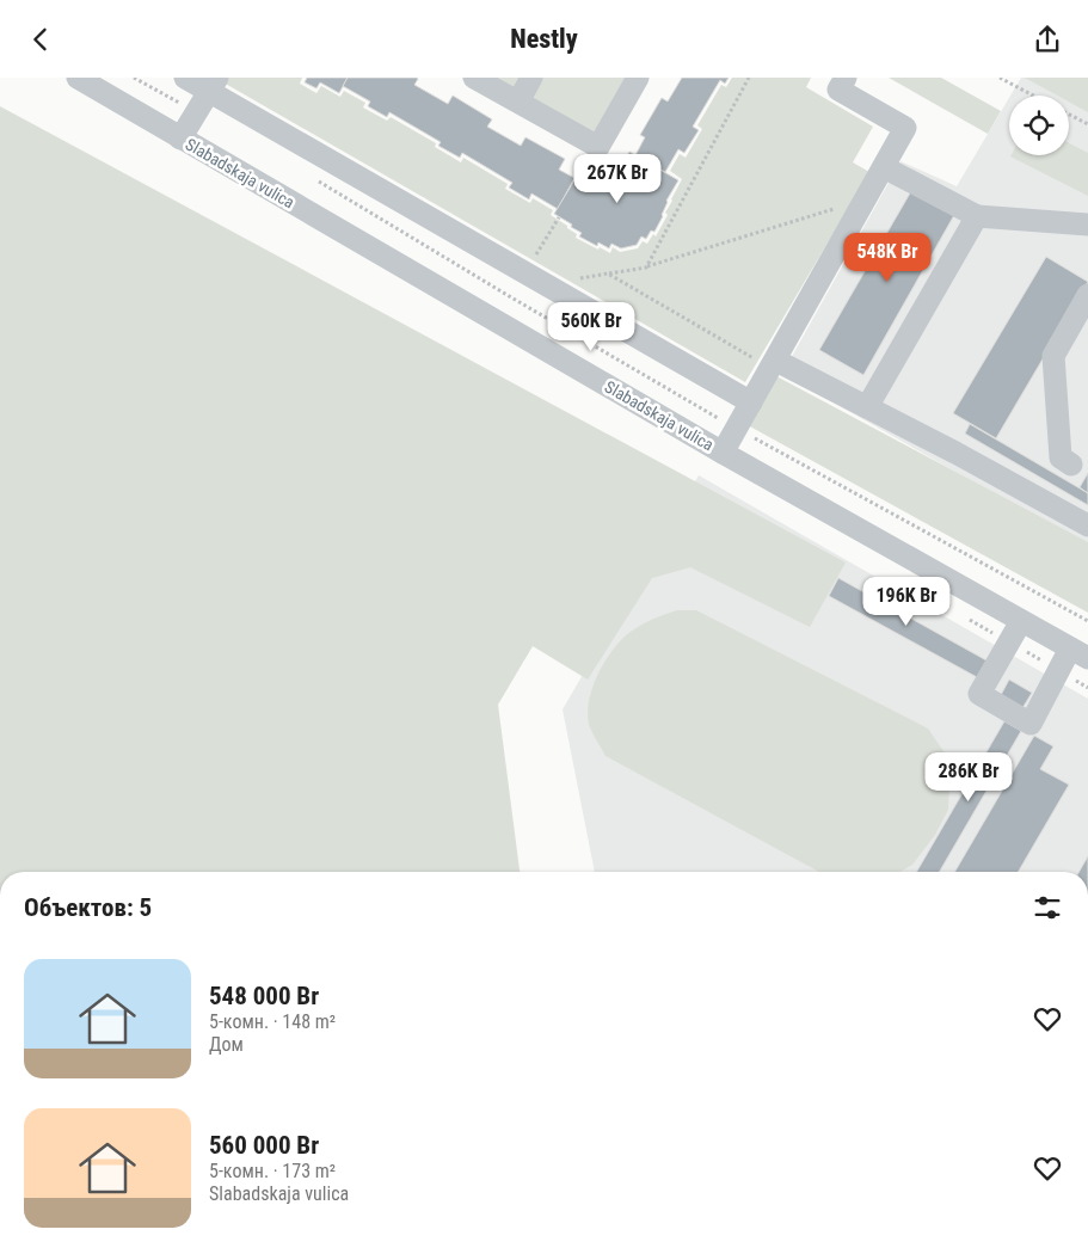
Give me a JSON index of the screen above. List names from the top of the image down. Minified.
{"streets":{"street":["Slabadskaja vulica"]},"page":{"header":"Nestly","price":["267K Br","548K Br","560K Br","196K Br","286K Br"],"heading":"Объектов: 5","list":[{"name":"548 000 Br","note":"5-комн. · 148 m² · Дом"},{"name":"560 000 Br","note":"5-комн. · 173 m² · Slabadskaja vulica"}]}}
